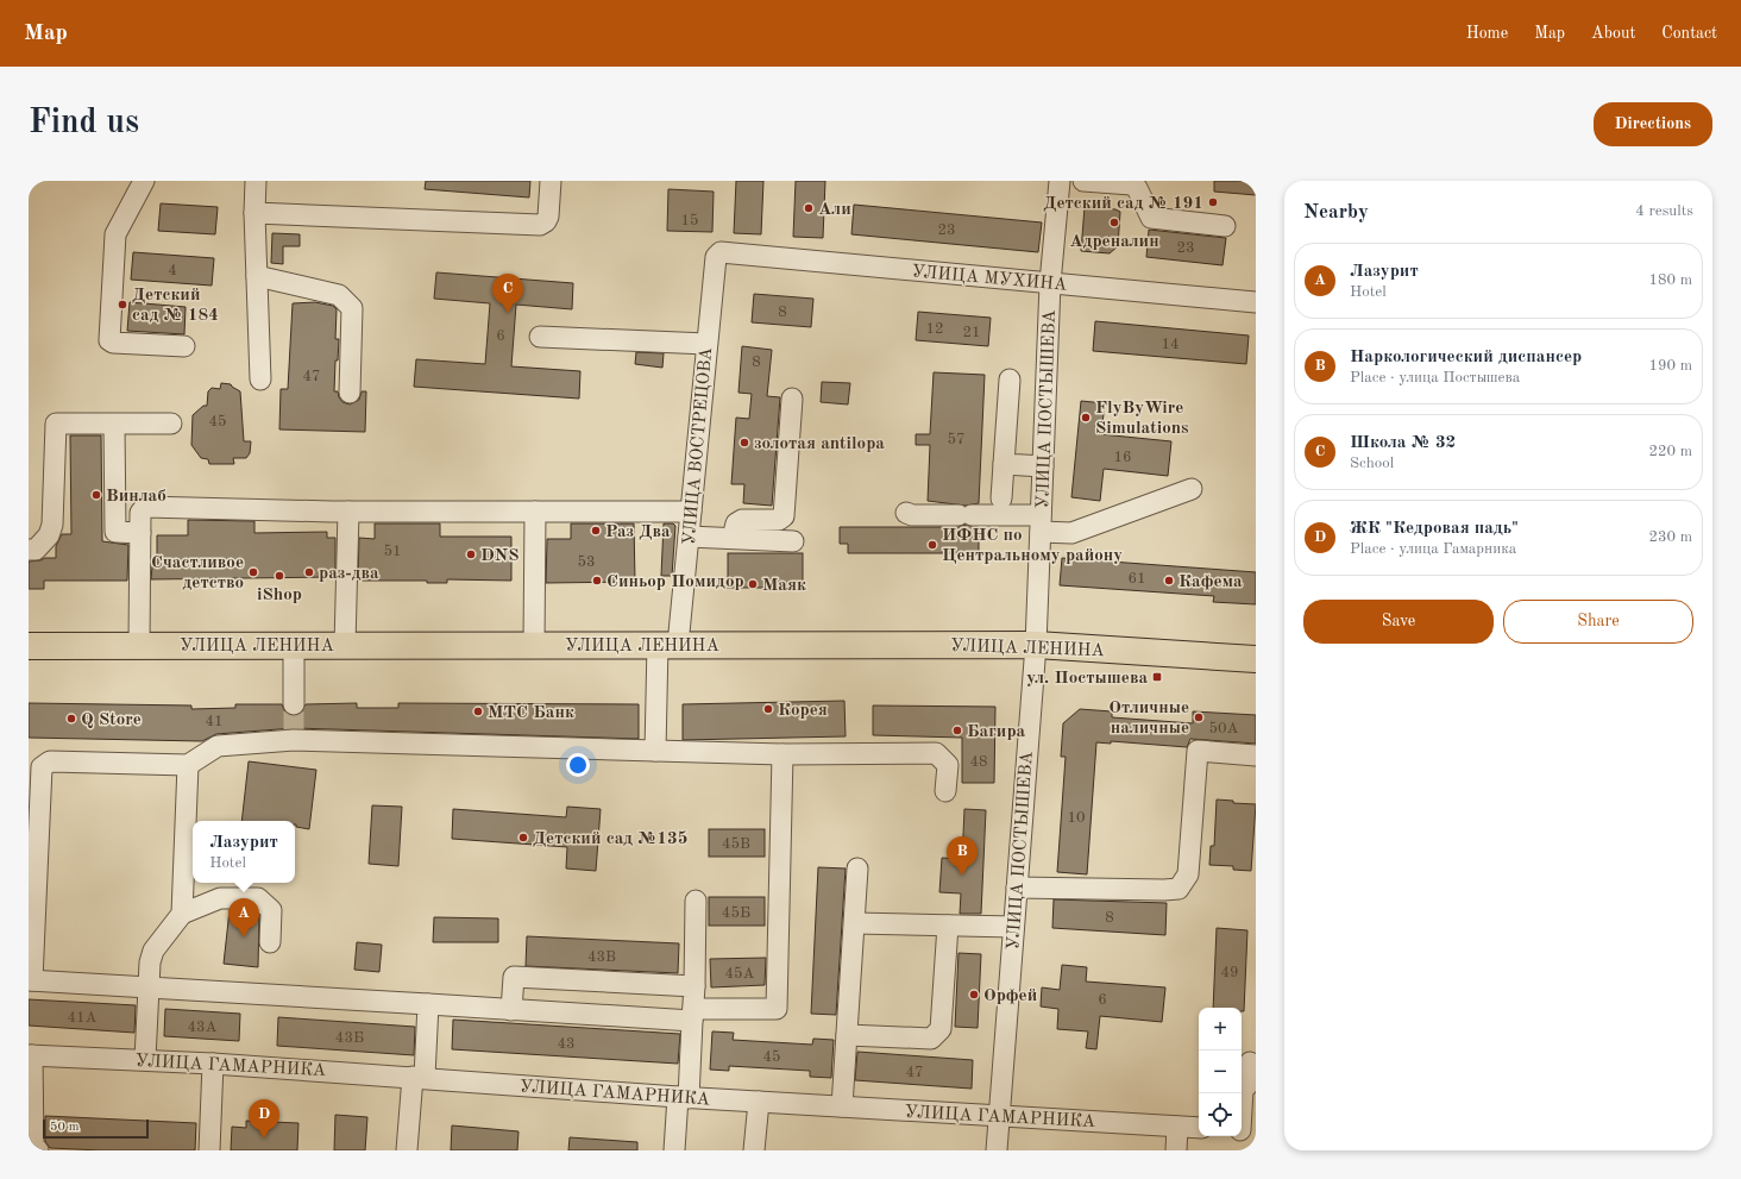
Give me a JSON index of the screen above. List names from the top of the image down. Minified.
{"streets":{"main road":["УЛИЦА ЛЕНИНА"],"street":["УЛИЦА МУХИНА","УЛИЦА ПОСТЫШЕВА","УЛИЦА ВОСТРЕЦОВА","УЛИЦА ГАМАРНИКА"]},"crossings":[["УЛИЦА МУХИНА","УЛИЦА ПОСТЫШЕВА"],["УЛИЦА МУХИНА","УЛИЦА ВОСТРЕЦОВА"],["УЛИЦА ПОСТЫШЕВА","УЛИЦА ЛЕНИНА"],["УЛИЦА ПОСТЫШЕВА","УЛИЦА ГАМАРНИКА"],["УЛИЦА ВОСТРЕЦОВА","УЛИЦА ЛЕНИНА"]],"places":{"other":["Детский сад № 191","Али","Адреналин","Детский сад № 184","FlyByWire Simulations","золотая antilopa","Винлаб","Раз Два","ИФНС по Центральному району","DNS","Счастливое детство","раз-два","iShop","Синьор Помидор","Кафема","Маяк","Корея","МТС Банк","Отличные наличные","Q Store","Багира","Детский сад №135","Орфей"],"transit":["ул. Постышева"]},"house_numbers":["15","23","23","4","8","12","21","6","14","8","47","45","57","16","51","53","61","41","50А","48","10","45В","45Б","8","43В","49","45А","6","41А","43А","43Б","43","45","47"],"scale_bar":"50 m","page":{"header":"Map","nav":["Home","Map","About","Contact"],"buttons":["Directions",["Save","Share"]],"title":"Find us","heading":["Nearby","4 results"],"list":[{"mark":"A","name":"Лазурит","note":"Hotel","value":"180 m"},{"mark":"B","name":"Наркологический диспансер","note":"Place · улица Постышева","value":"190 m"},{"mark":"C","name":"Школа № 32","note":"School","value":"220 m"},{"mark":"D","name":"ЖК \"Кедровая падь\"","note":"Place · улица Гамарника","value":"230 m"}],"pins":["C","B","A","D"],"popup":["Лазурит","Hotel"],"map_buttons":["+","−"],"scale":"50 m"}}
